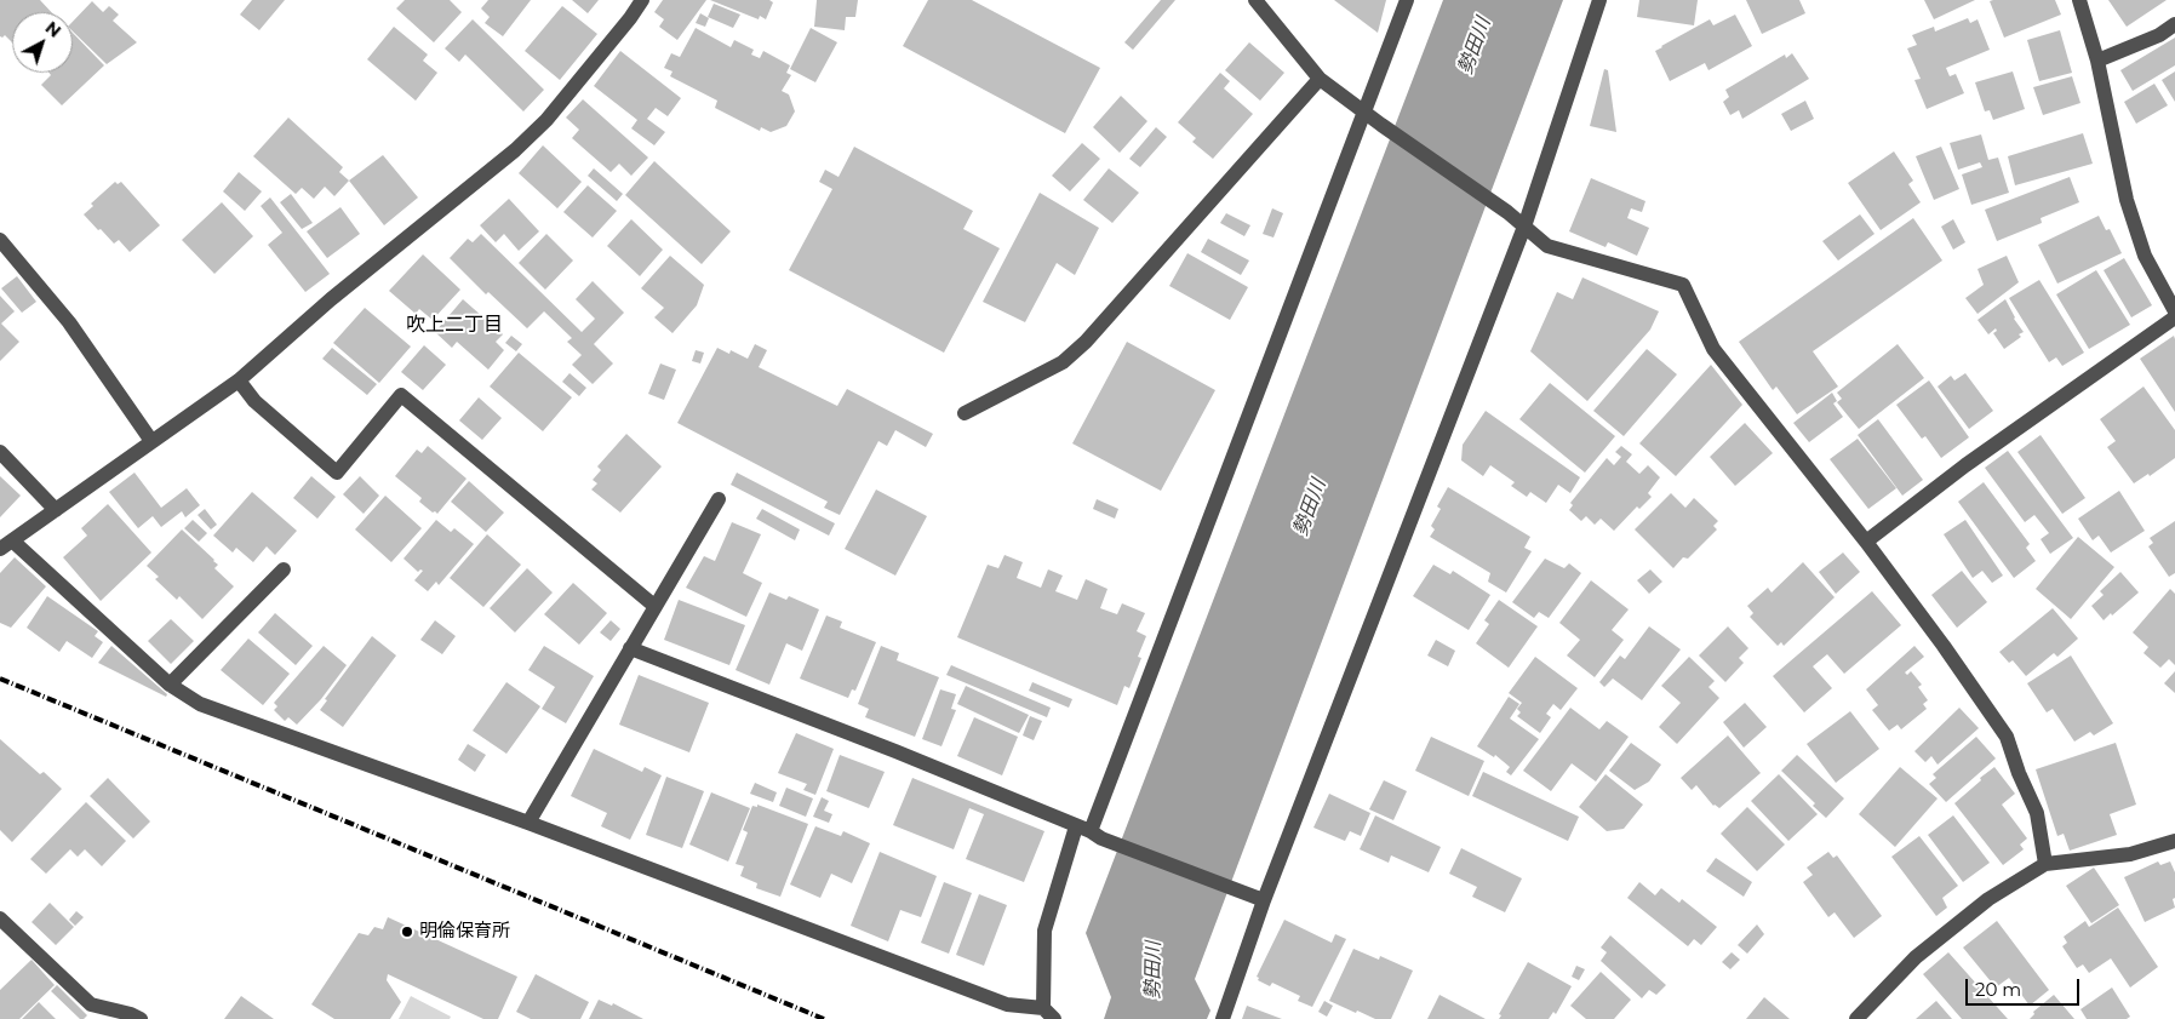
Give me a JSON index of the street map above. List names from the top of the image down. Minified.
{"districts":["吹上二丁目"],"water":["勢田川"],"places":["明倫保育所"],"scale_bar":"20 m","north":"top right"}
